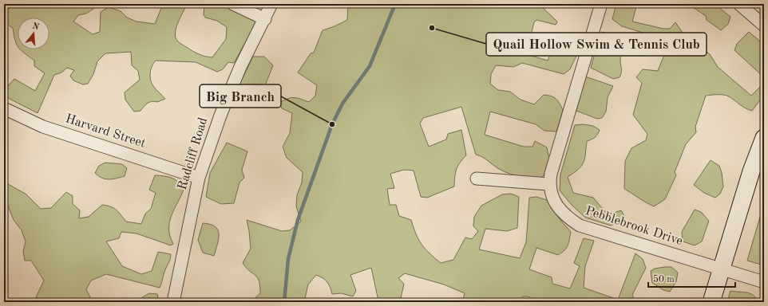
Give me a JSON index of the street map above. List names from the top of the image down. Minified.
{"streets":{"street":["Harvard Street","Radcliff Road","Pebblebrook Drive"]},"crossings":[["Harvard Street","Radcliff Road"]],"places":["Quail Hollow Swim & Tennis Club","Big Branch"],"scale_bar":"50 m","north":"top"}
